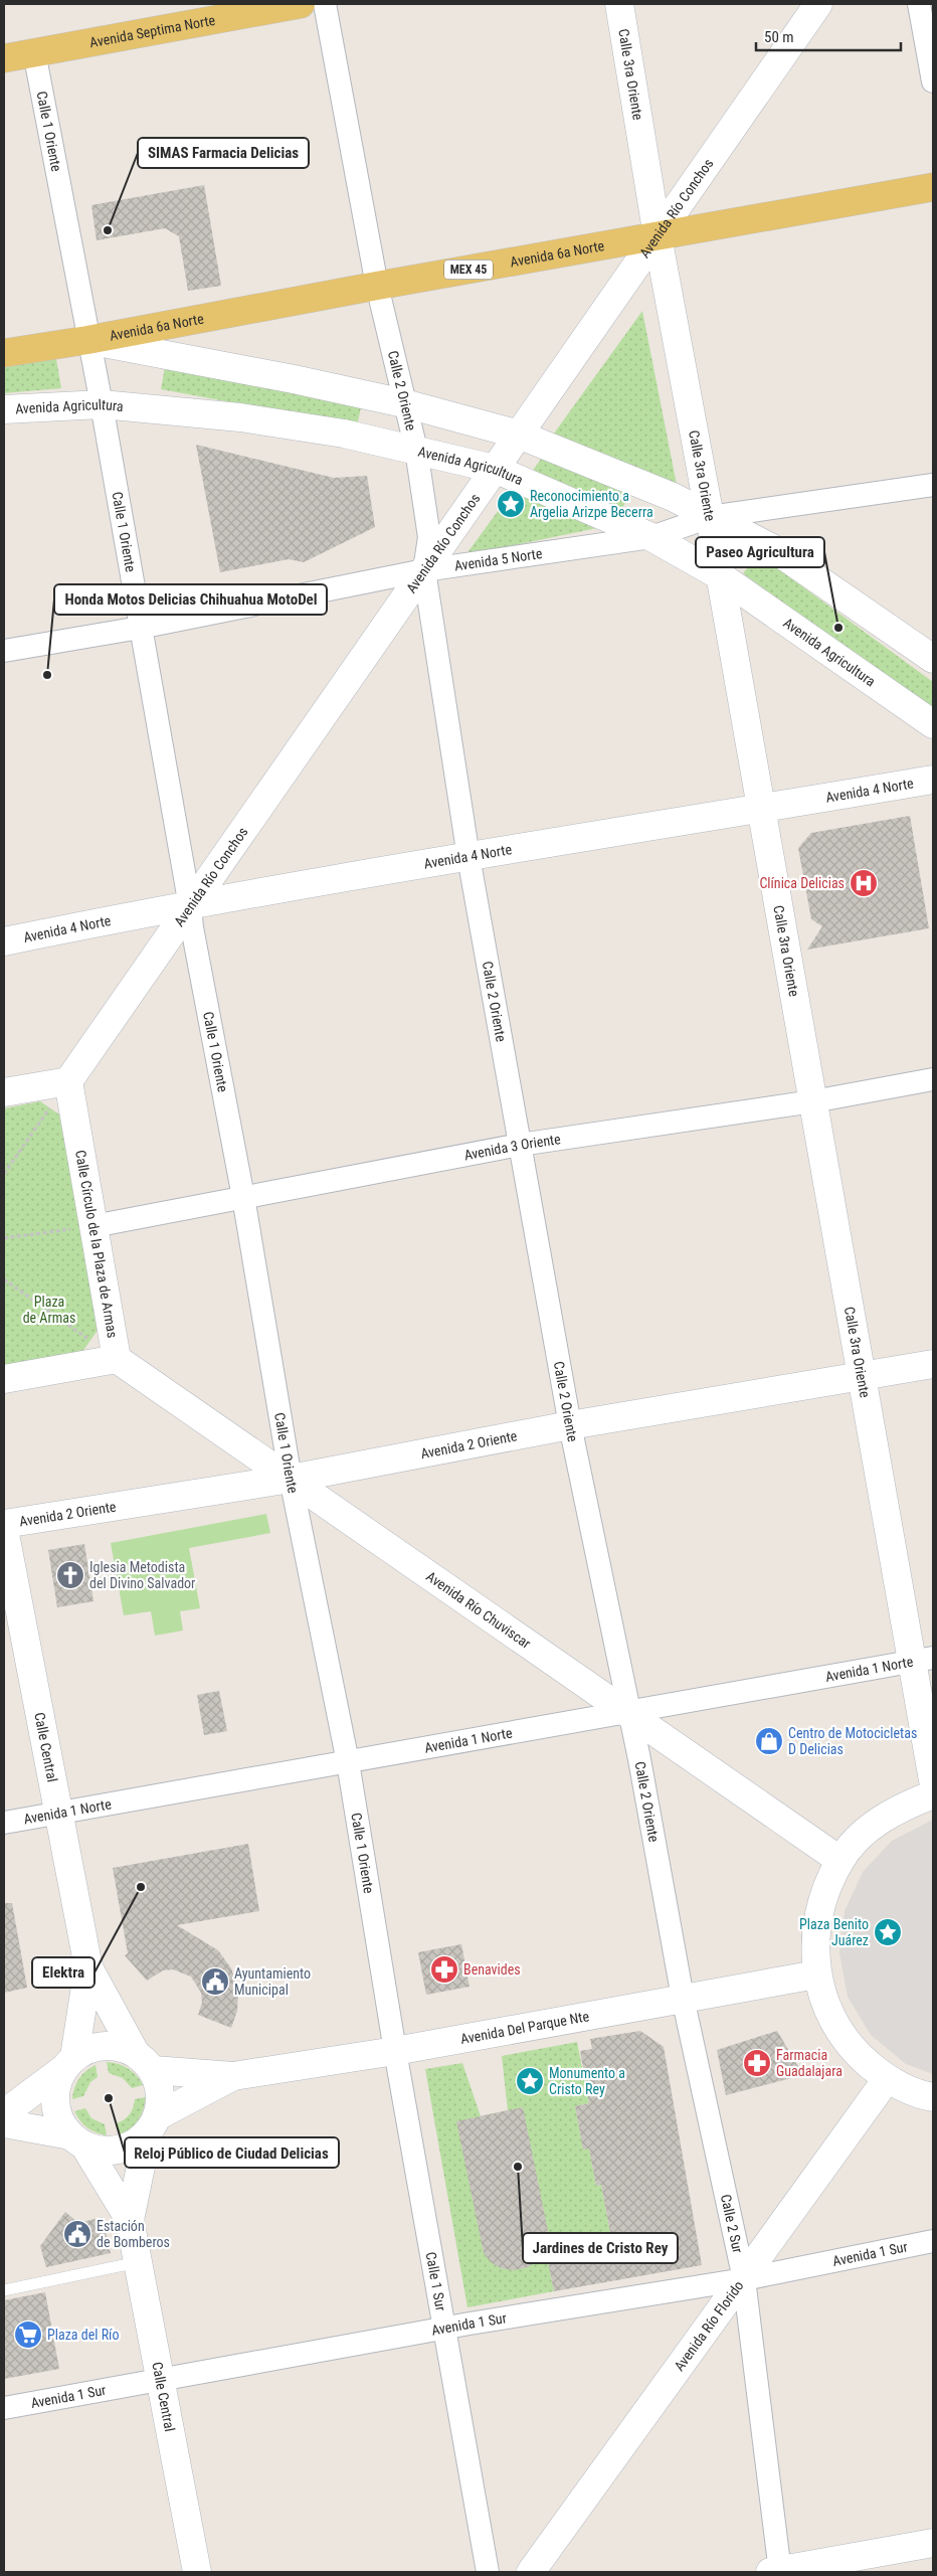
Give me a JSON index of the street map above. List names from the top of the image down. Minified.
{"streets":{"main road":["Avenida Septima Norte","Calle 3ra Oriente","Avenida Río Conchos","Avenida 6a Norte","MEX 45","Avenida Agricultura","Avenida 4 Norte","Calle Círculo de la Plaza de Armas","Avenida 2 Oriente","Avenida Río Chuviscar","Calle Central","Avenida Del Parque Nte","Avenida Río Florido"],"street":["Calle 1 Oriente","Calle 2 Oriente","Avenida 5 Norte","Avenida 3 Oriente","Avenida 1 Norte","Calle 2 Sur","Avenida 1 Sur","Calle 1 Sur"]},"crossings":[["Avenida Septima Norte","Calle 1 Oriente"],["Calle 3ra Oriente","Avenida Río Conchos"],["Calle 3ra Oriente","Avenida 6a Norte"],["Calle 3ra Oriente","Avenida Agricultura"],["Calle 3ra Oriente","Avenida 5 Norte"],["Calle 3ra Oriente","Avenida 4 Norte"],["Calle 3ra Oriente","Avenida 3 Oriente"],["Calle 3ra Oriente","Avenida 2 Oriente"],["Calle 3ra Oriente","Avenida 1 Norte"],["Calle 1 Oriente","Avenida Río Conchos"],["Calle 1 Oriente","Avenida 6a Norte"],["Calle 1 Oriente","Avenida Agricultura"],["Calle 1 Oriente","Avenida 5 Norte"],["Calle 1 Oriente","Avenida 4 Norte"],["Calle 1 Oriente","Avenida 3 Oriente"],["Calle 1 Oriente","Avenida 2 Oriente"],["Calle 1 Oriente","Avenida Río Chuviscar"],["Calle 1 Oriente","Avenida 1 Norte"],["Calle 1 Oriente","Avenida Del Parque Nte"],["Calle 1 Oriente","Calle 1 Sur"],["Avenida Río Conchos","Avenida 6a Norte"],["Avenida Río Conchos","Calle 2 Oriente"],["Avenida Río Conchos","Avenida Agricultura"],["Avenida Río Conchos","Avenida 5 Norte"],["Avenida Río Conchos","Avenida 4 Norte"],["Avenida Río Conchos","Calle Círculo de la Plaza de Armas"],["Avenida 6a Norte","Calle 2 Oriente"],["Calle 2 Oriente","Avenida Agricultura"],["Calle 2 Oriente","Avenida 5 Norte"],["Calle 2 Oriente","Avenida 4 Norte"],["Calle 2 Oriente","Avenida 3 Oriente"],["Calle 2 Oriente","Avenida 2 Oriente"],["Calle 2 Oriente","Avenida Río Chuviscar"],["Calle 2 Oriente","Avenida 1 Norte"],["Calle 2 Oriente","Avenida Del Parque Nte"],["Calle 2 Oriente","Calle 2 Sur"],["Avenida Agricultura","Avenida 5 Norte"],["Avenida 3 Oriente","Calle Círculo de la Plaza de Armas"],["Calle Círculo de la Plaza de Armas","Avenida Río Chuviscar"],["Avenida 2 Oriente","Avenida Río Chuviscar"],["Avenida Río Chuviscar","Avenida 1 Norte"],["Avenida 1 Norte","Calle Central"],["Calle Central","Avenida 1 Sur"],["Avenida Del Parque Nte","Calle 2 Sur"],["Avenida Del Parque Nte","Calle 1 Sur"],["Calle 2 Sur","Avenida 1 Sur"],["Calle 2 Sur","Avenida Río Florido"],["Avenida 1 Sur","Calle 1 Sur"],["Avenida 1 Sur","Avenida Río Florido"]],"parks":["Plaza de Armas"],"places":{"other":["SIMAS Farmacia Delicias","Paseo Agricultura","Honda Motos Delicias Chihuahua MotoDel","Elektra","Reloj Público de Ciudad Delicias","Jardines de Cristo Rey"],"place":["Reconocimiento a Argelia Arizpe Becerra","Plaza Benito Juárez","Monumento a Cristo Rey"],"hospital":["Clínica Delicias"],"church":["Iglesia Metodista del Divino Salvador"],"shop":["Centro de Motocicletas D Delicias"],"pharmacy":["Benavides","Farmacia Guadalajara"],"public building":["Ayuntamiento Municipal","Estación de Bomberos"],"supermarket":["Plaza del Río"]},"scale_bar":"50 m"}
